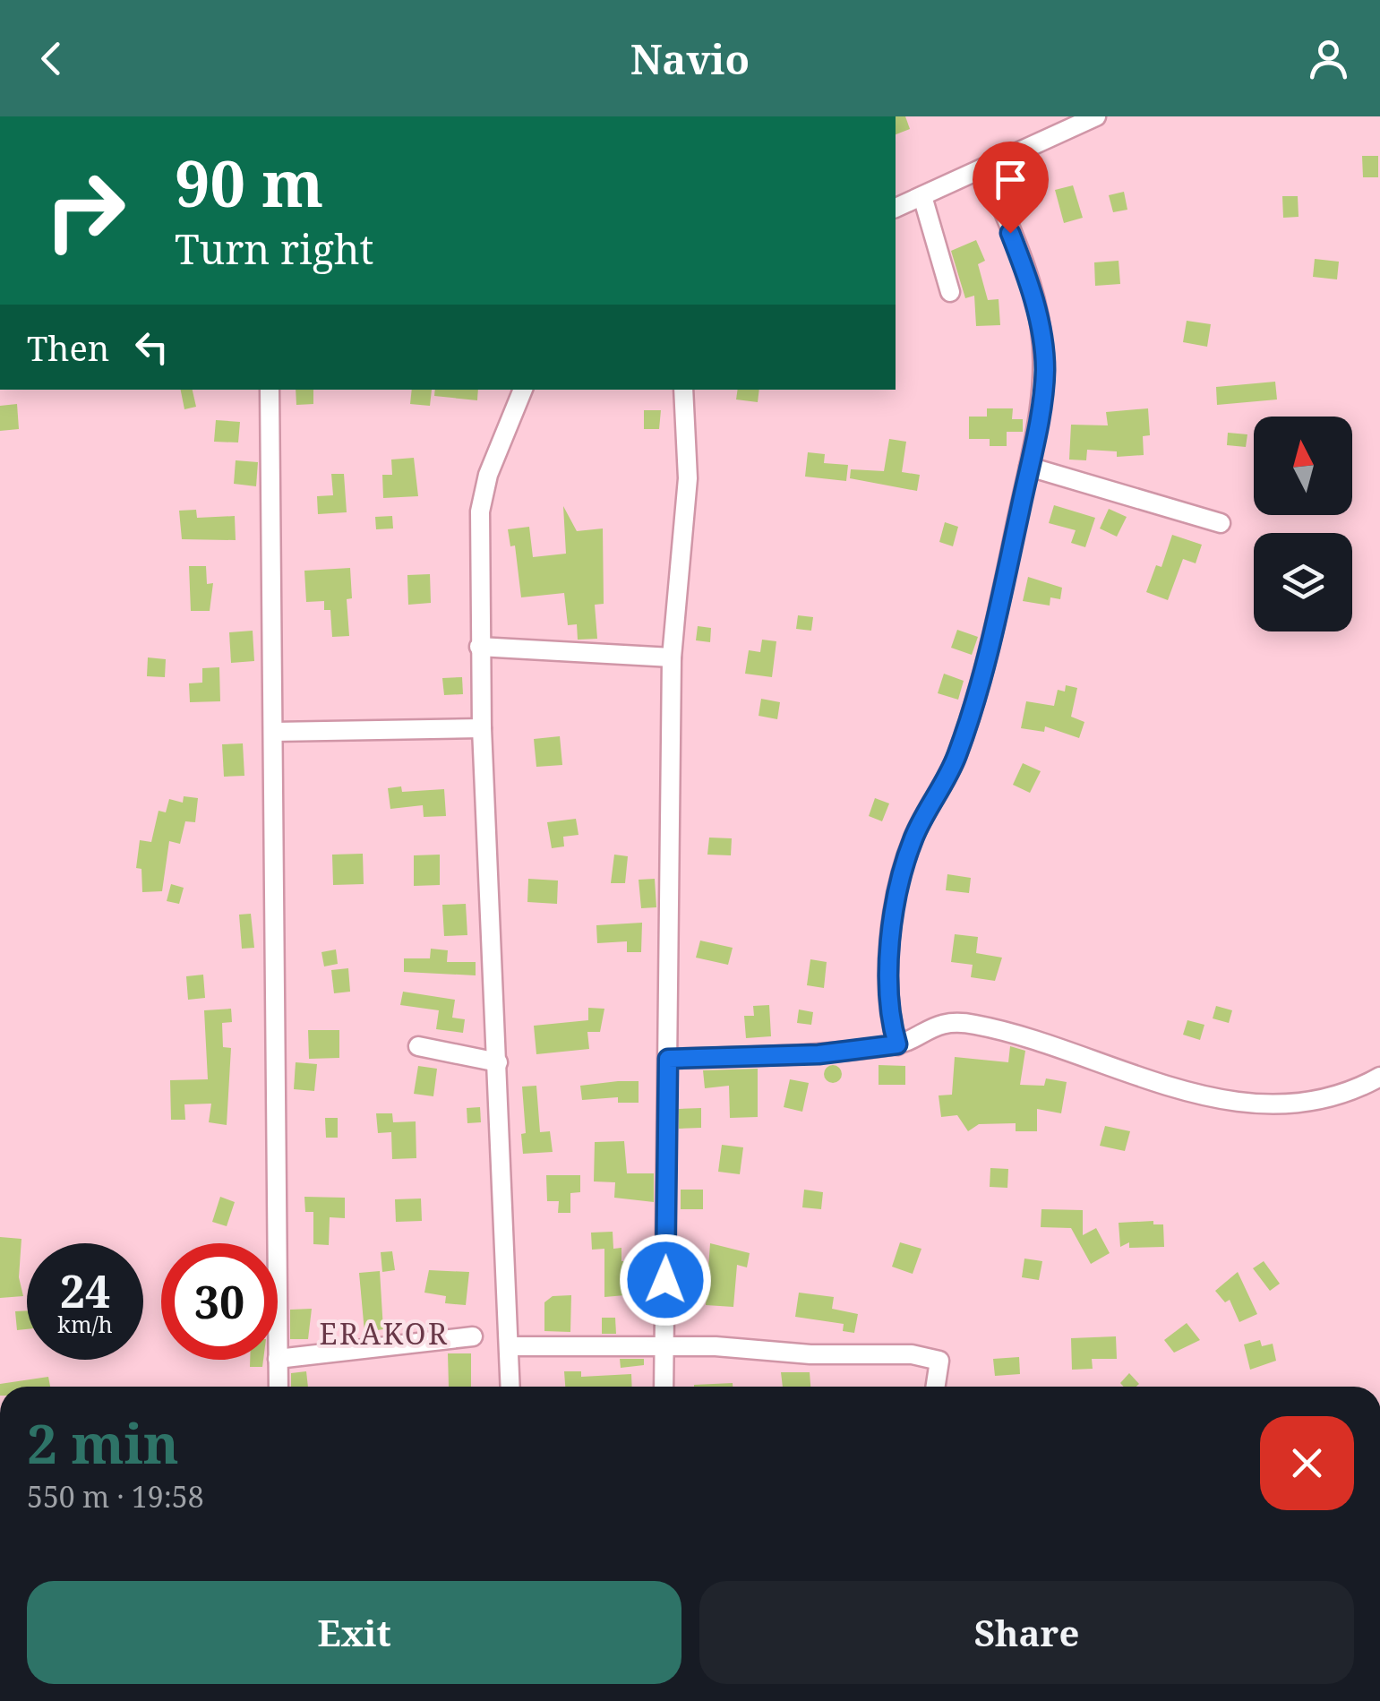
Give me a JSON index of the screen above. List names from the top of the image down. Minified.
{"districts":["ERAKOR"],"north":"top","page":{"header":"Navio","turn":["90 m","Turn right"],"then":"Then","speed":"24 km/h","limit":"30","heading":["2 min","550 m · 19:58"],"buttons":["Exit","Share"]}}
